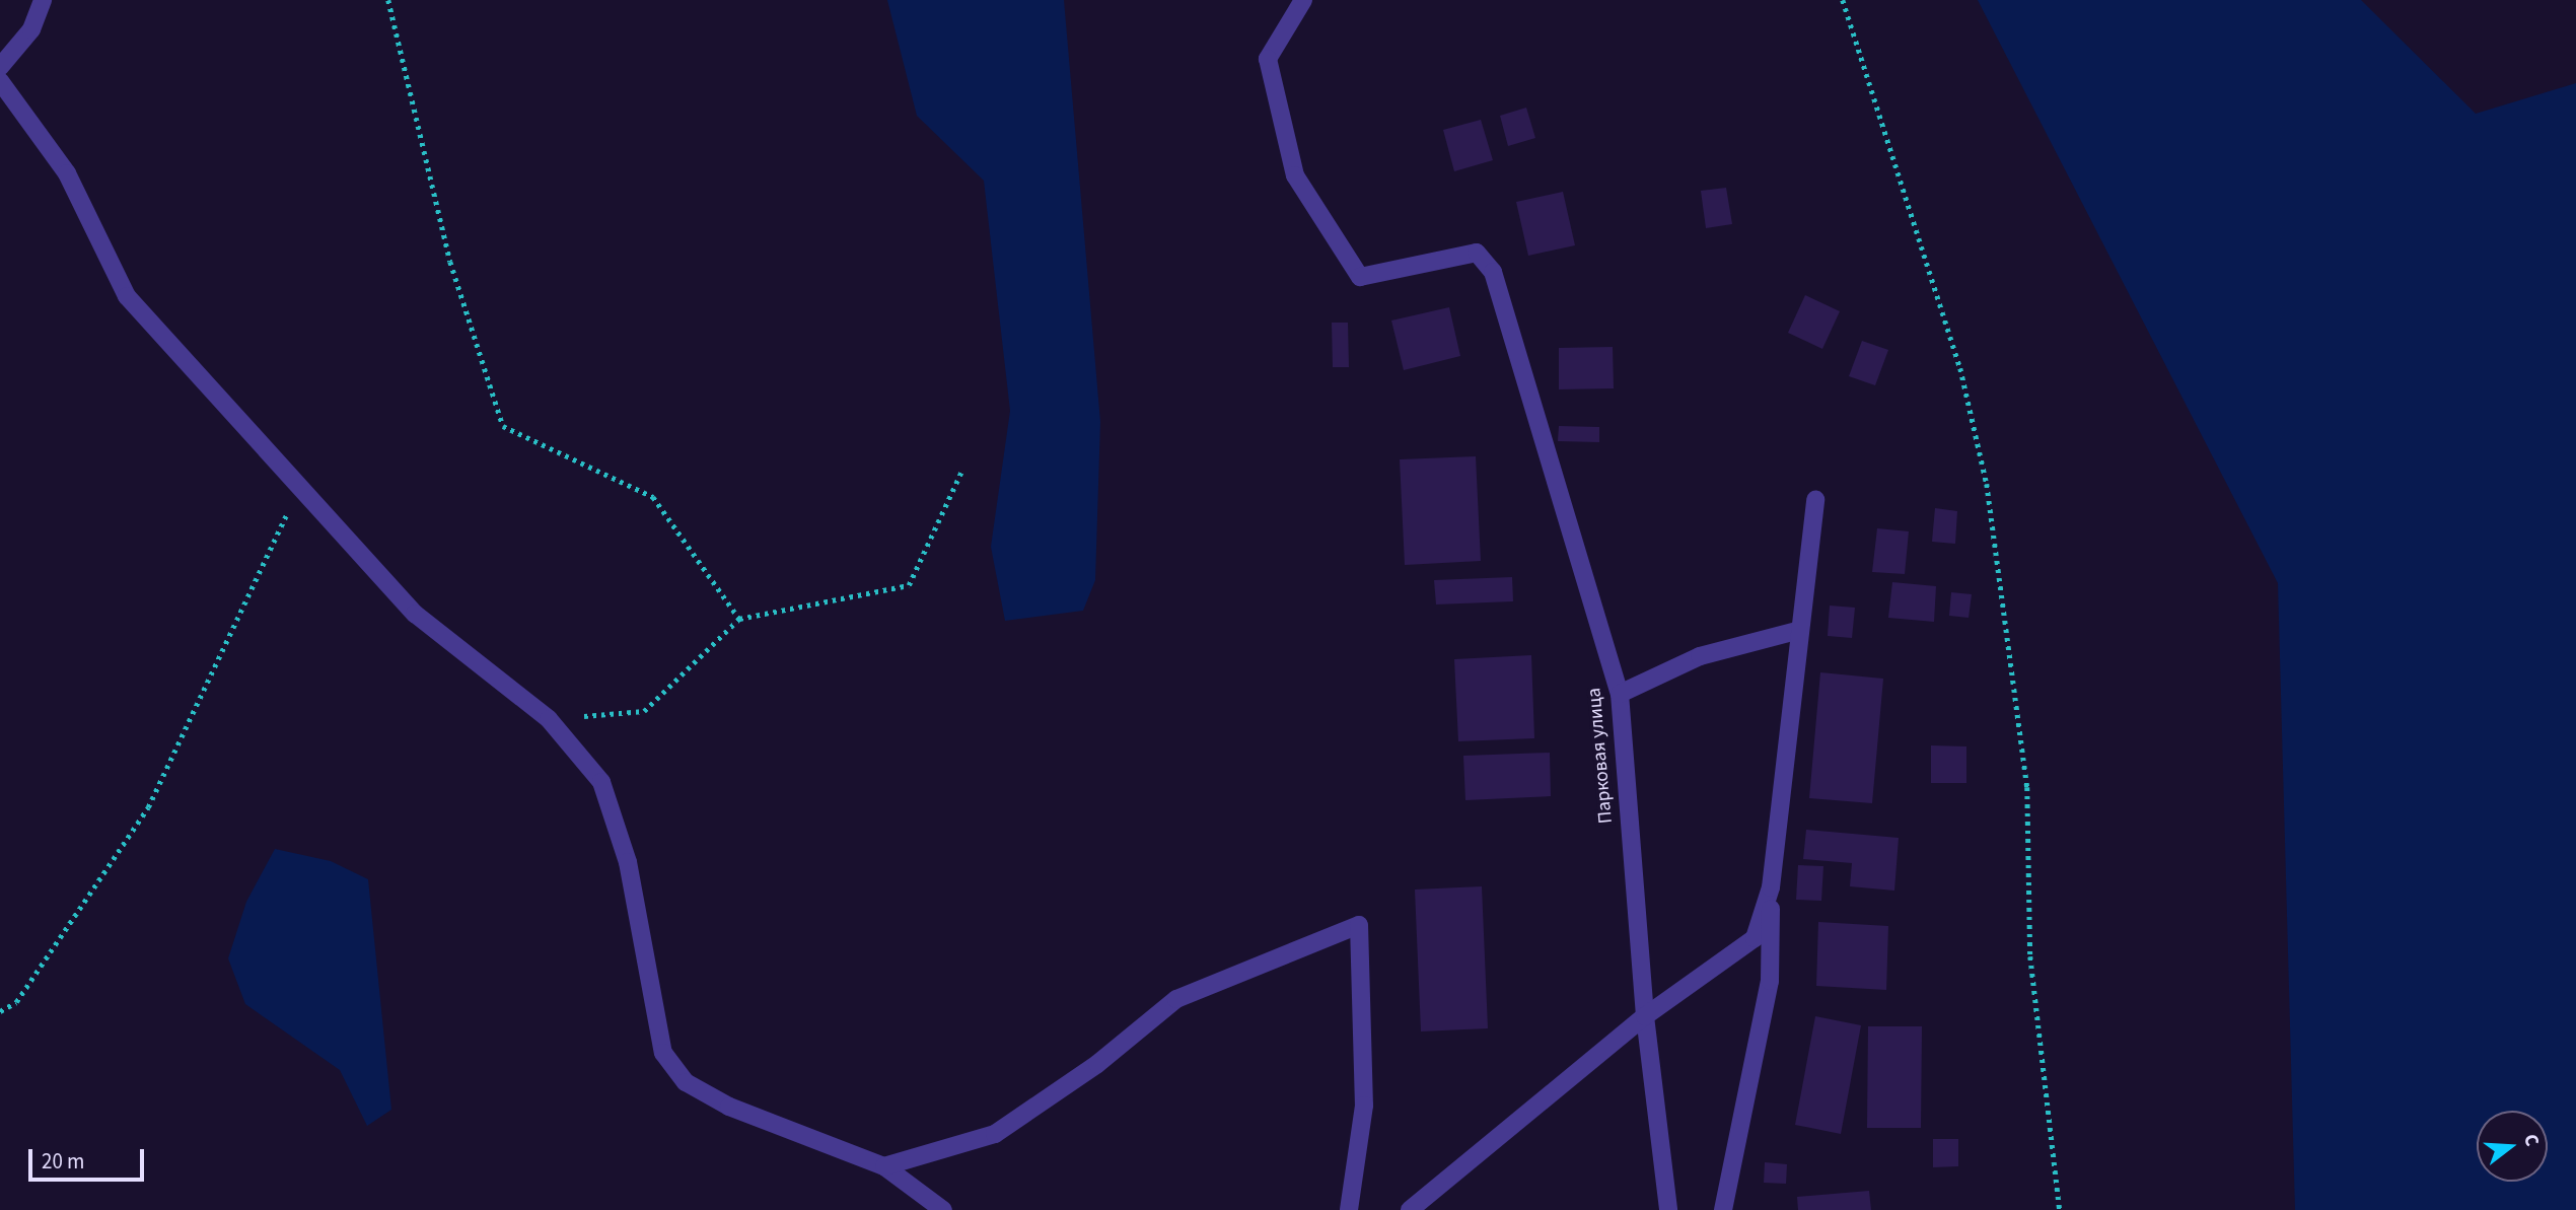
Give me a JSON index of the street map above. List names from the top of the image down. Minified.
{"streets":{"street":["Парковая улица"]},"scale_bar":"20 m","north":"right"}
